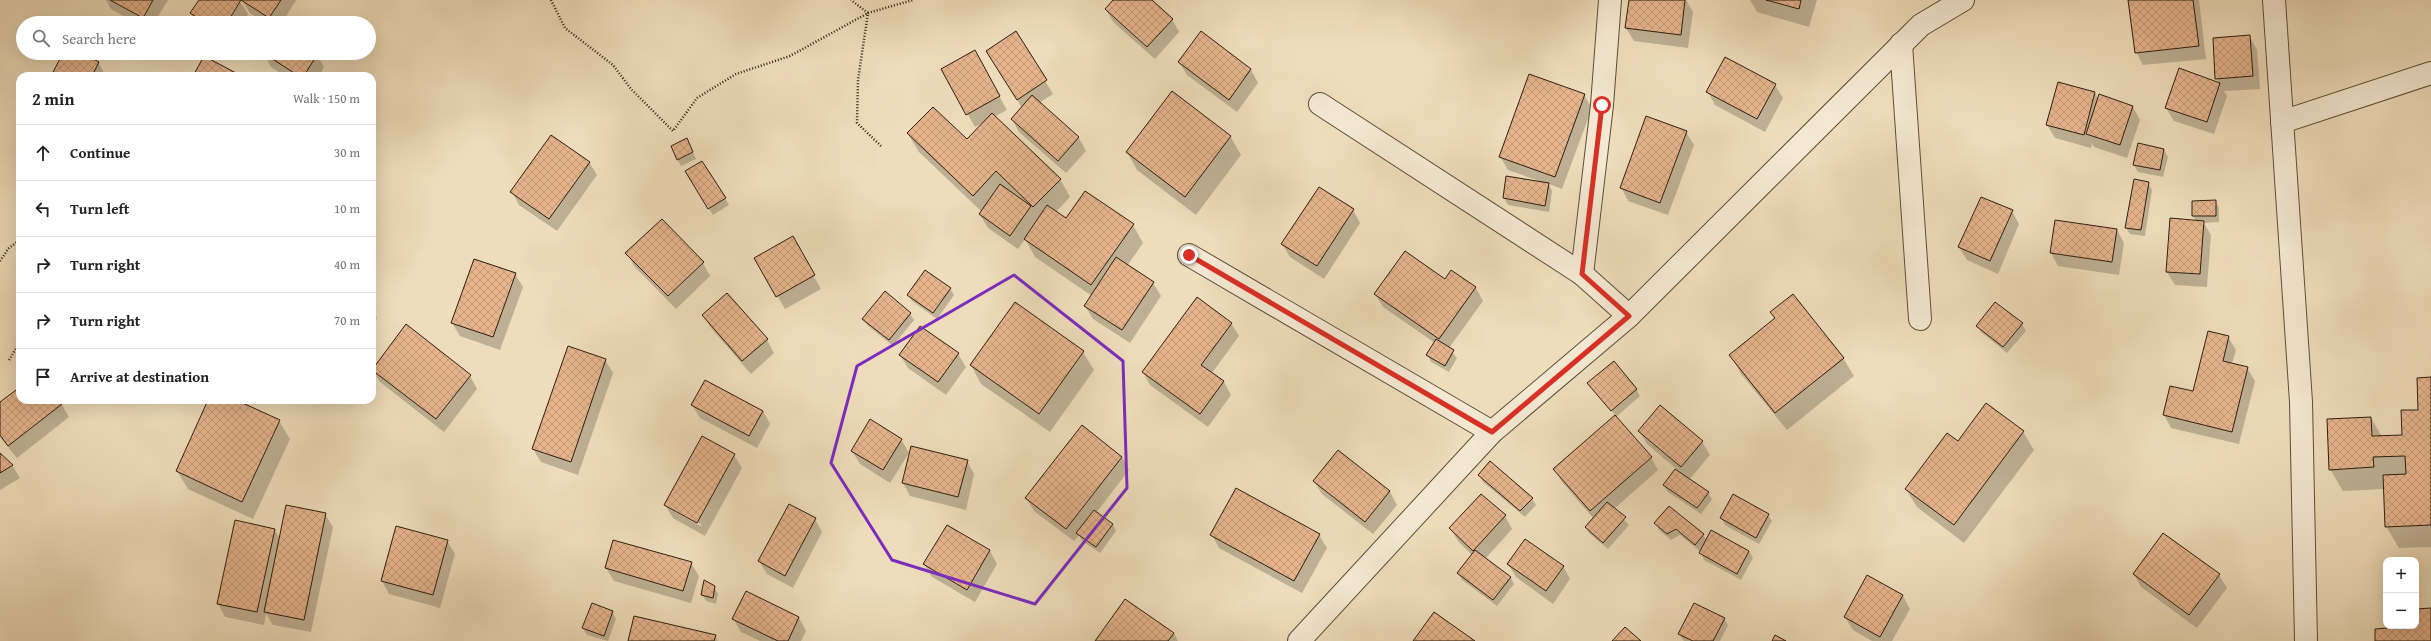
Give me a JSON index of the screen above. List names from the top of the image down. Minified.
{"page":{"search":"Search here","heading":["2 min","Walk · 150 m"],"list":[["Continue","30 m"],["Turn left","10 m"],["Turn right","40 m"],["Turn right","70 m"],"Arrive at destination"],"map_buttons":["+","−"]}}
